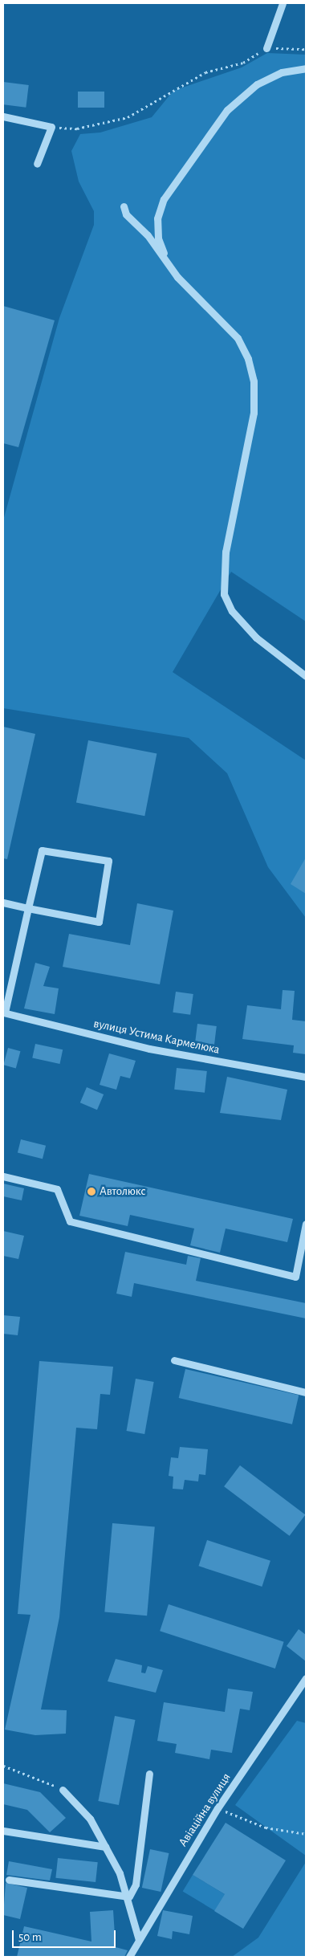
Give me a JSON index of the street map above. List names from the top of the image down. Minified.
{"streets":{"street":["вулиця Устима Кармелюка","Авіаційна вулиця"]},"places":["Автолюкс"],"scale_bar":"50 m"}
